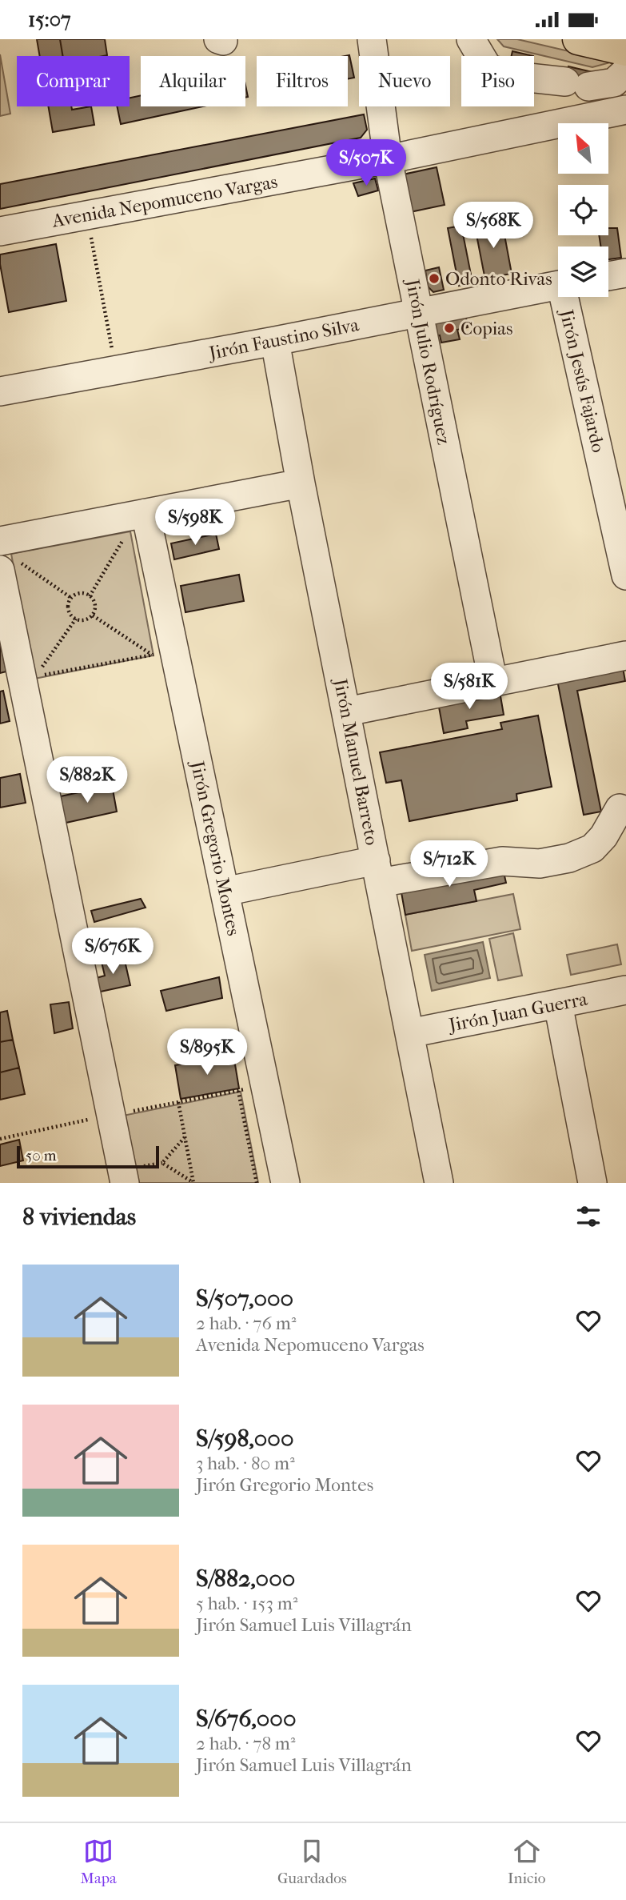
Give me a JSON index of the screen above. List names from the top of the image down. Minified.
{"streets":{"street":["Avenida Nepomuceno Vargas","Jirón Faustino Silva","Jirón Julio Rodríguez","Jirón Jesús Fajardo","Jirón Manuel Barreto","Jirón Gregorio Montes","Jirón Juan Guerra"]},"crossings":[["Avenida Nepomuceno Vargas","Jirón Julio Rodríguez"],["Jirón Faustino Silva","Jirón Julio Rodríguez"],["Jirón Faustino Silva","Jirón Manuel Barreto"],["Jirón Manuel Barreto","Jirón Juan Guerra"]],"places":["Odonto Rivas","Copias"],"scale_bar":"50 m","north":"top left","page":{"status":"15:07","chip":["Comprar","Alquilar","Filtros","Nuevo","Piso"],"price":["S/507K","S/568K","S/598K","S/581K","S/882K","S/712K","S/676K","S/895K"],"scale":"50 m","heading":"8 viviendas","list":[{"name":"S/507,000","note":"2 hab. · 76 m² · Avenida Nepomuceno Vargas"},{"name":"S/598,000","note":"3 hab. · 80 m² · Jirón Gregorio Montes"},{"name":"S/882,000","note":"5 hab. · 153 m² · Jirón Samuel Luis Villagrán"},{"name":"S/676,000","note":"2 hab. · 78 m² · Jirón Samuel Luis Villagrán"}],"tabs":["Mapa","Guardados","Inicio"]}}
